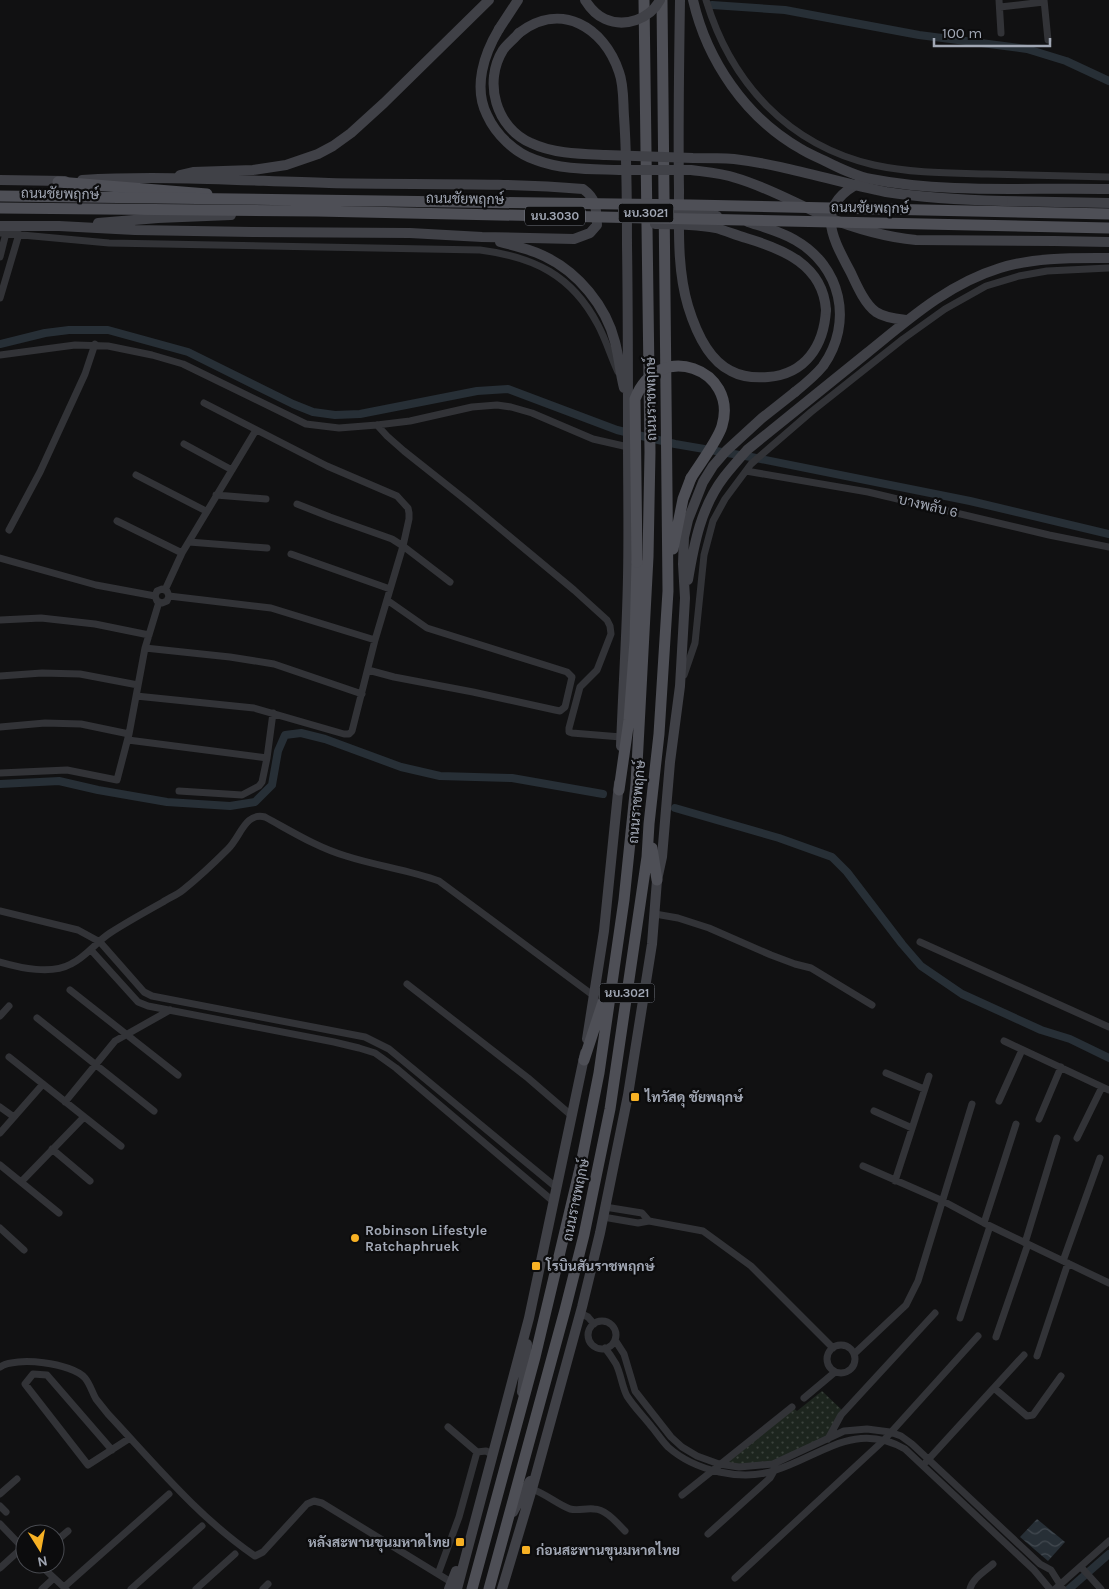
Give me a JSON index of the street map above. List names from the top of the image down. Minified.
{"streets":{"main road":["ถนนชัยพฤกษ์","นบ.3021","นบ.3030","ถนนราชพฤกษ์"],"street":["บางพลับ 6"]},"crossings":[["นบ.3021","ถนนราชพฤกษ์"]],"places":{"transit":["ไทวัสดุ ชัยพฤกษ์","โรบินสันราชพฤกษ์","หลังสะพานขุนมหาดไทย","ก่อนสะพานขุนมหาดไทย"],"other":["Robinson Lifestyle Ratchaphruek"]},"scale_bar":"100 m","north":"bottom"}
